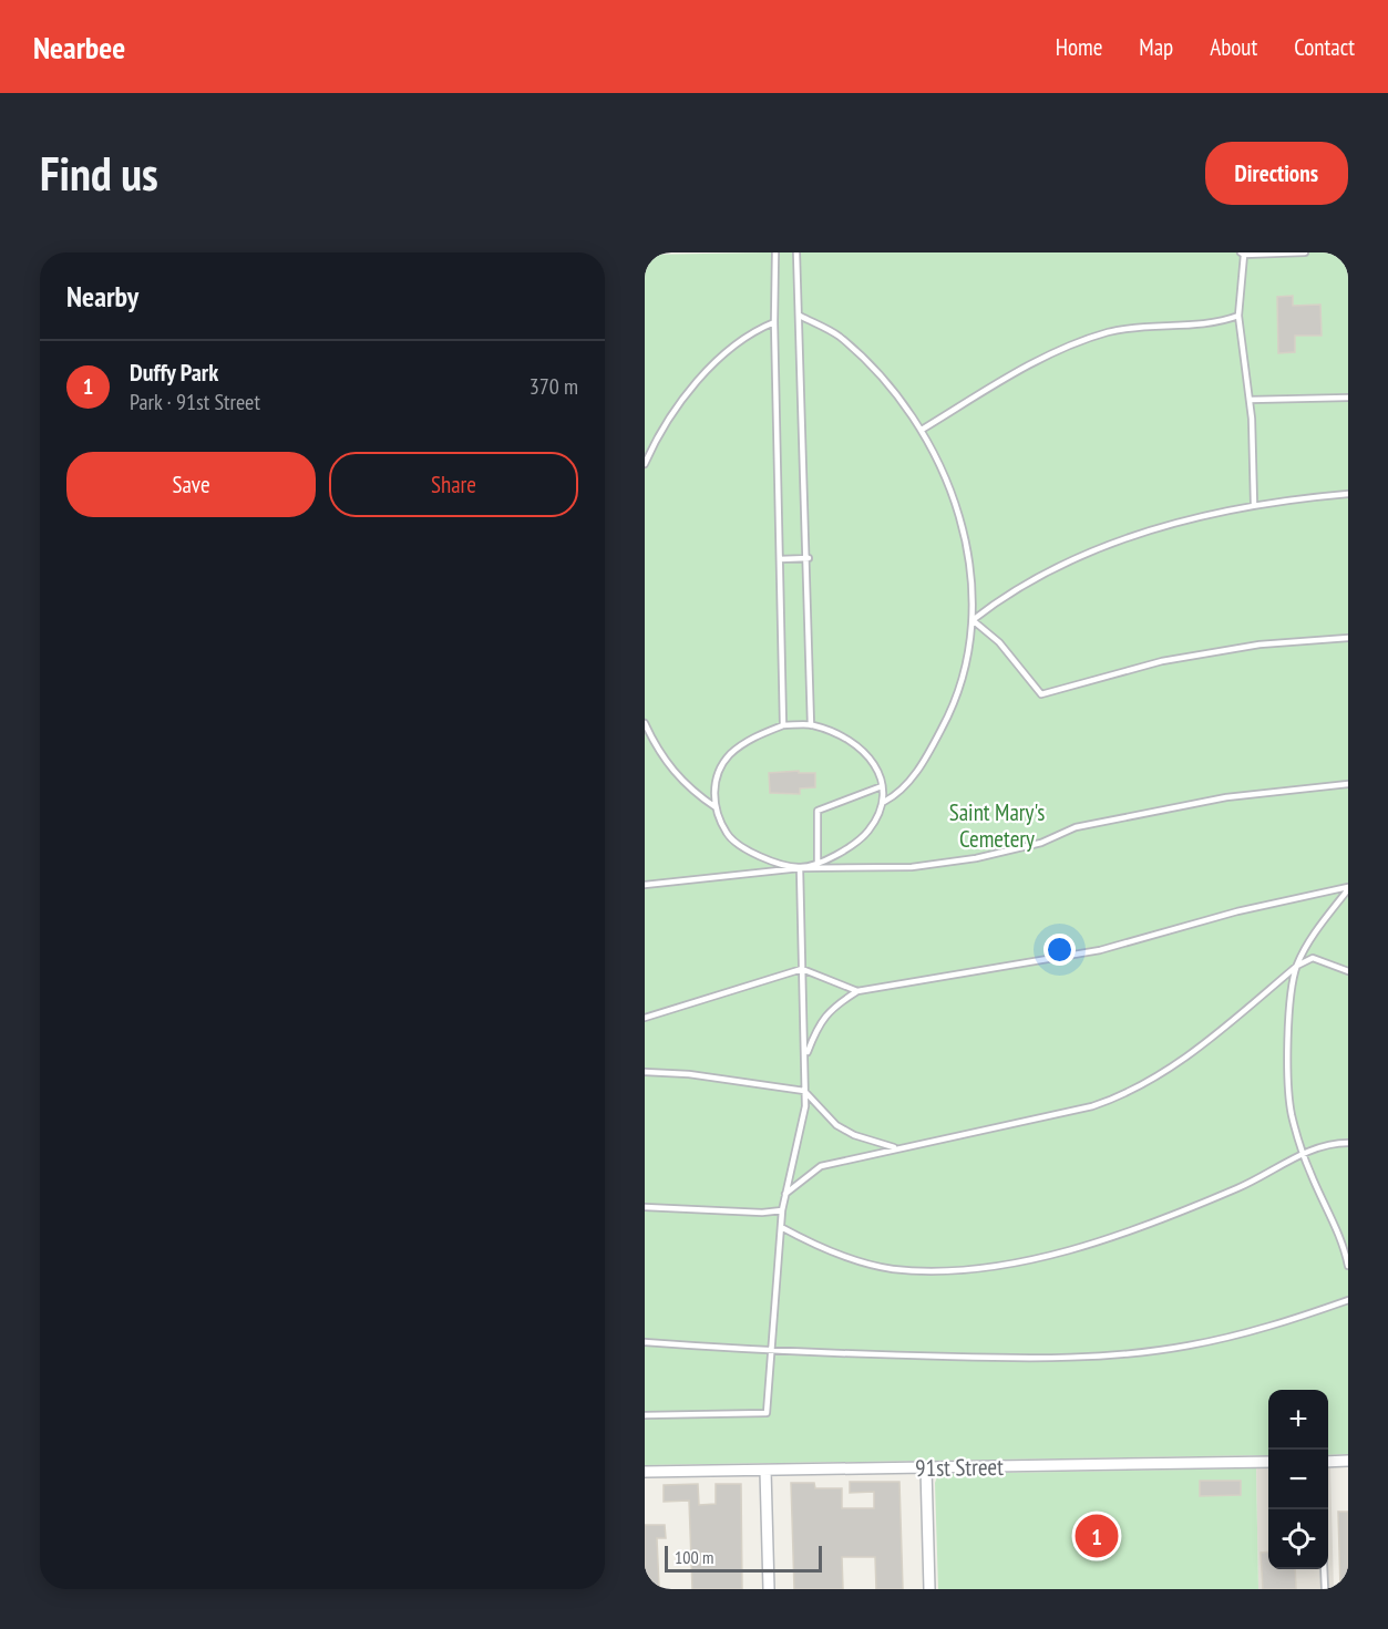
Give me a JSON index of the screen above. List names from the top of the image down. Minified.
{"streets":{"street":["91st Street"]},"parks":["Saint Mary's Cemetery"],"scale_bar":"100 m","page":{"header":"Nearbee","nav":["Home","Map","About","Contact"],"buttons":["Directions",["Save","Share"]],"title":"Find us","heading":"Nearby","list":[{"mark":"1","name":"Duffy Park","note":"Park · 91st Street","value":"370 m"}],"map_buttons":["+","−"],"pins":"1","scale":"100 m"}}
